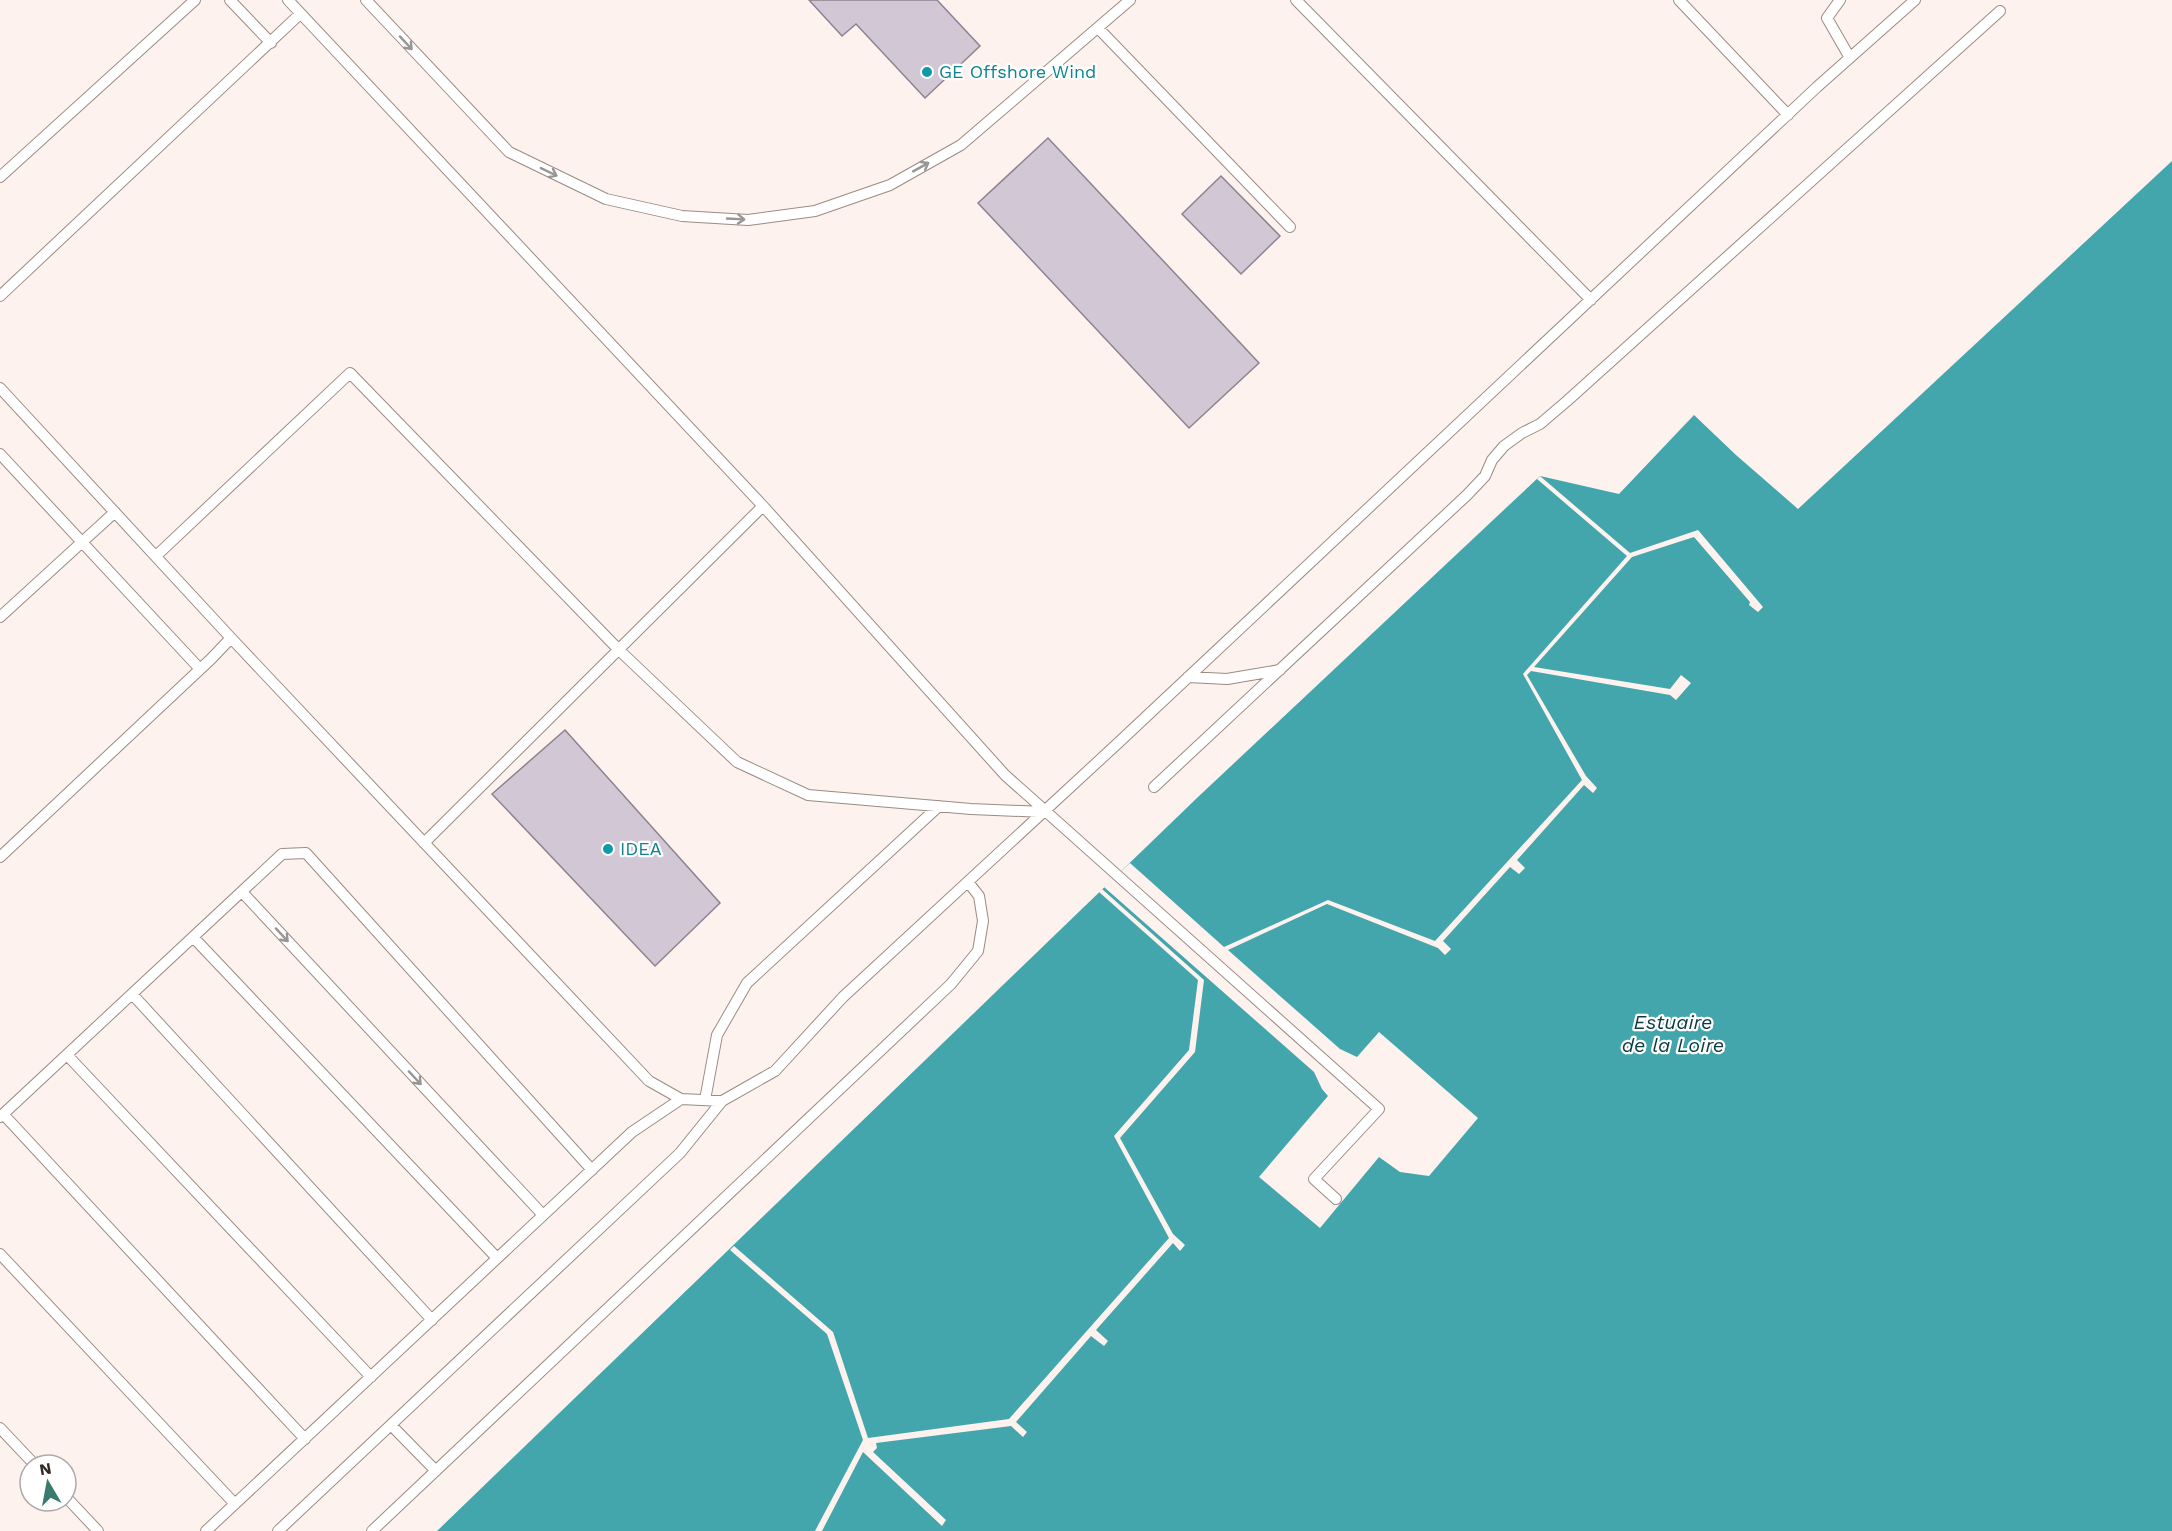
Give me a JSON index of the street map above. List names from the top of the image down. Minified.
{"water":["Estuaire de la Loire"],"places":["GE Offshore Wind","IDEA"],"north":"top"}
